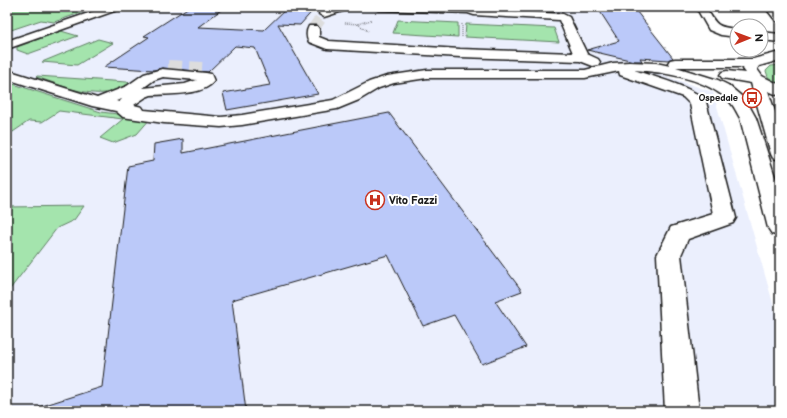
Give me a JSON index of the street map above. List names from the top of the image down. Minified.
{"places":{"bus stop":["Ospedale"],"hospital":["Vito Fazzi"]},"north":"right"}
